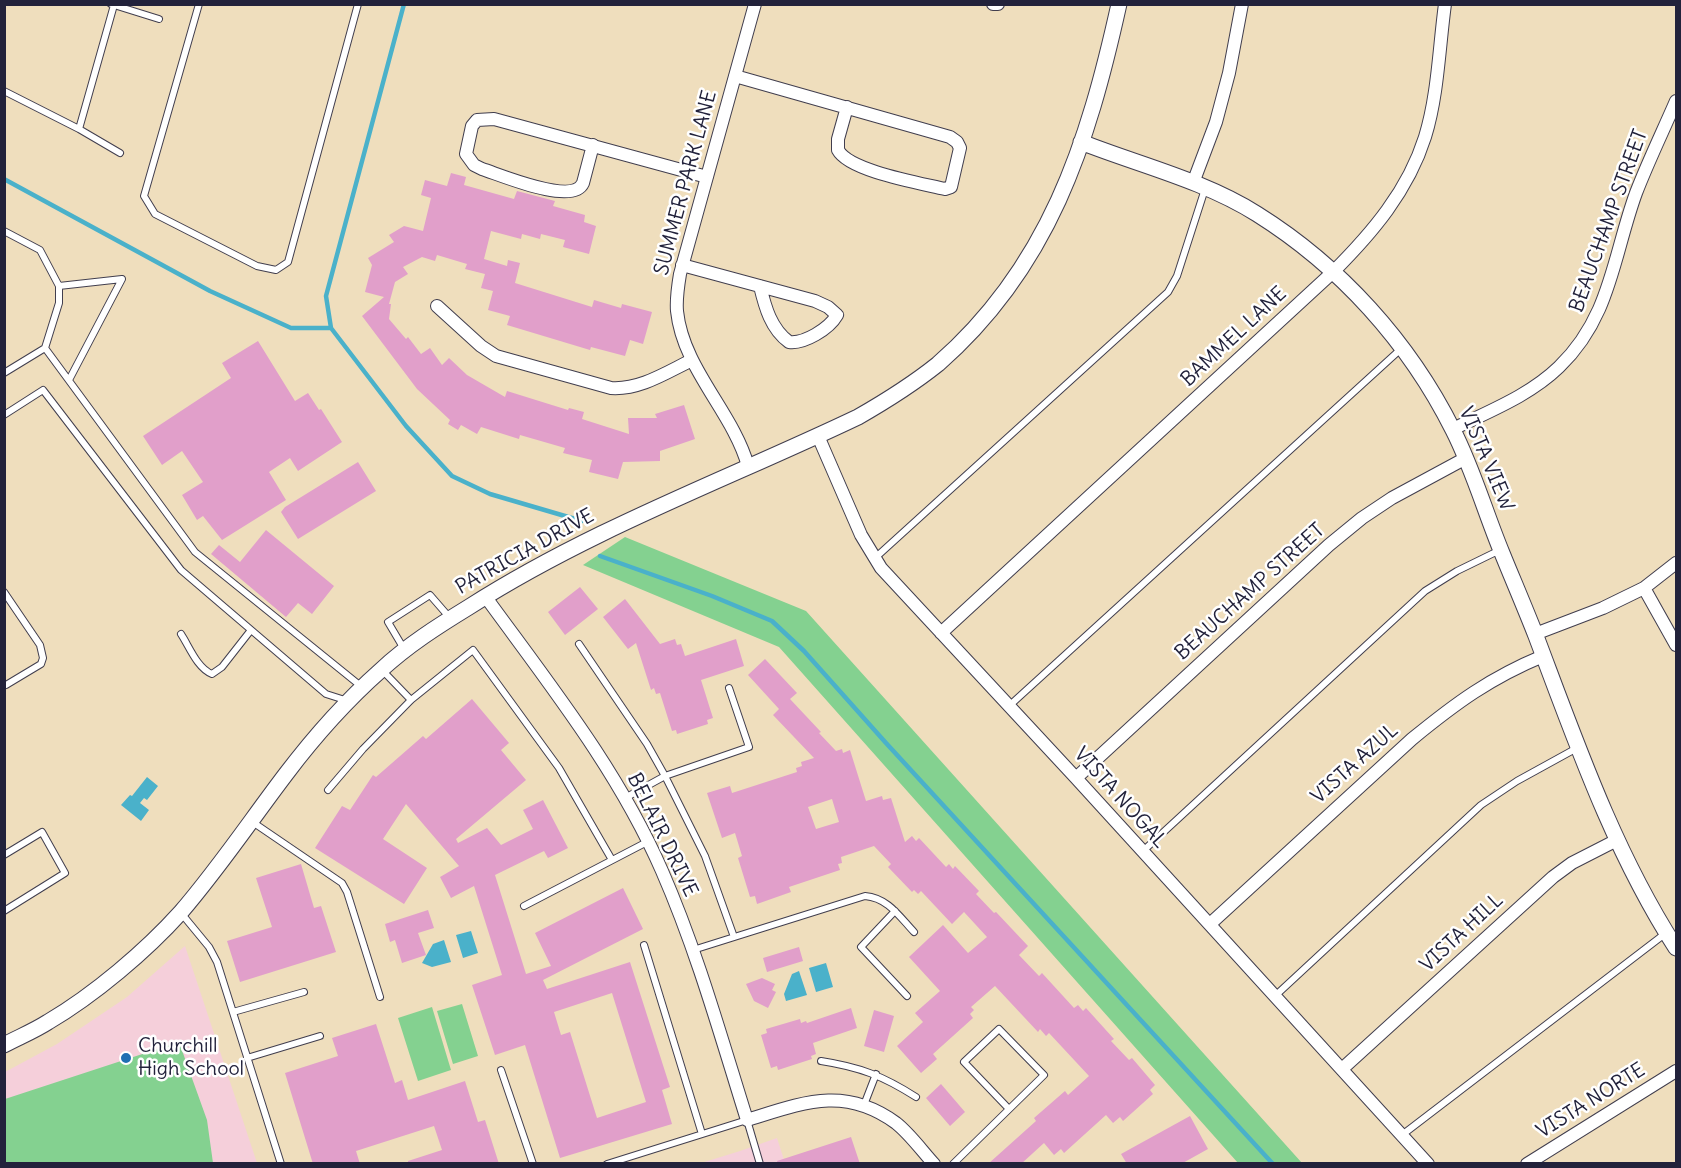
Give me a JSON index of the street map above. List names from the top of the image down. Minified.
{"streets":{"street":["SUMMER PARK LANE","BEAUCHAMP STREET","BAMMEL LANE","VISTA VIEW","PATRICIA DRIVE","VISTA AZUL","VISTA NOGAL","BELAIR DRIVE","VISTA HILL","VISTA NORTE"]},"crossings":[["SUMMER PARK LANE","PATRICIA DRIVE"],["BEAUCHAMP STREET","VISTA VIEW"],["BEAUCHAMP STREET","VISTA NOGAL"],["BAMMEL LANE","VISTA VIEW"],["BAMMEL LANE","VISTA NOGAL"],["VISTA VIEW","PATRICIA DRIVE"],["VISTA VIEW","VISTA AZUL"],["VISTA VIEW","VISTA HILL"],["PATRICIA DRIVE","VISTA NOGAL"],["PATRICIA DRIVE","BELAIR DRIVE"],["VISTA AZUL","VISTA NOGAL"],["VISTA NOGAL","VISTA HILL"]],"places":["Churchill High School"]}
